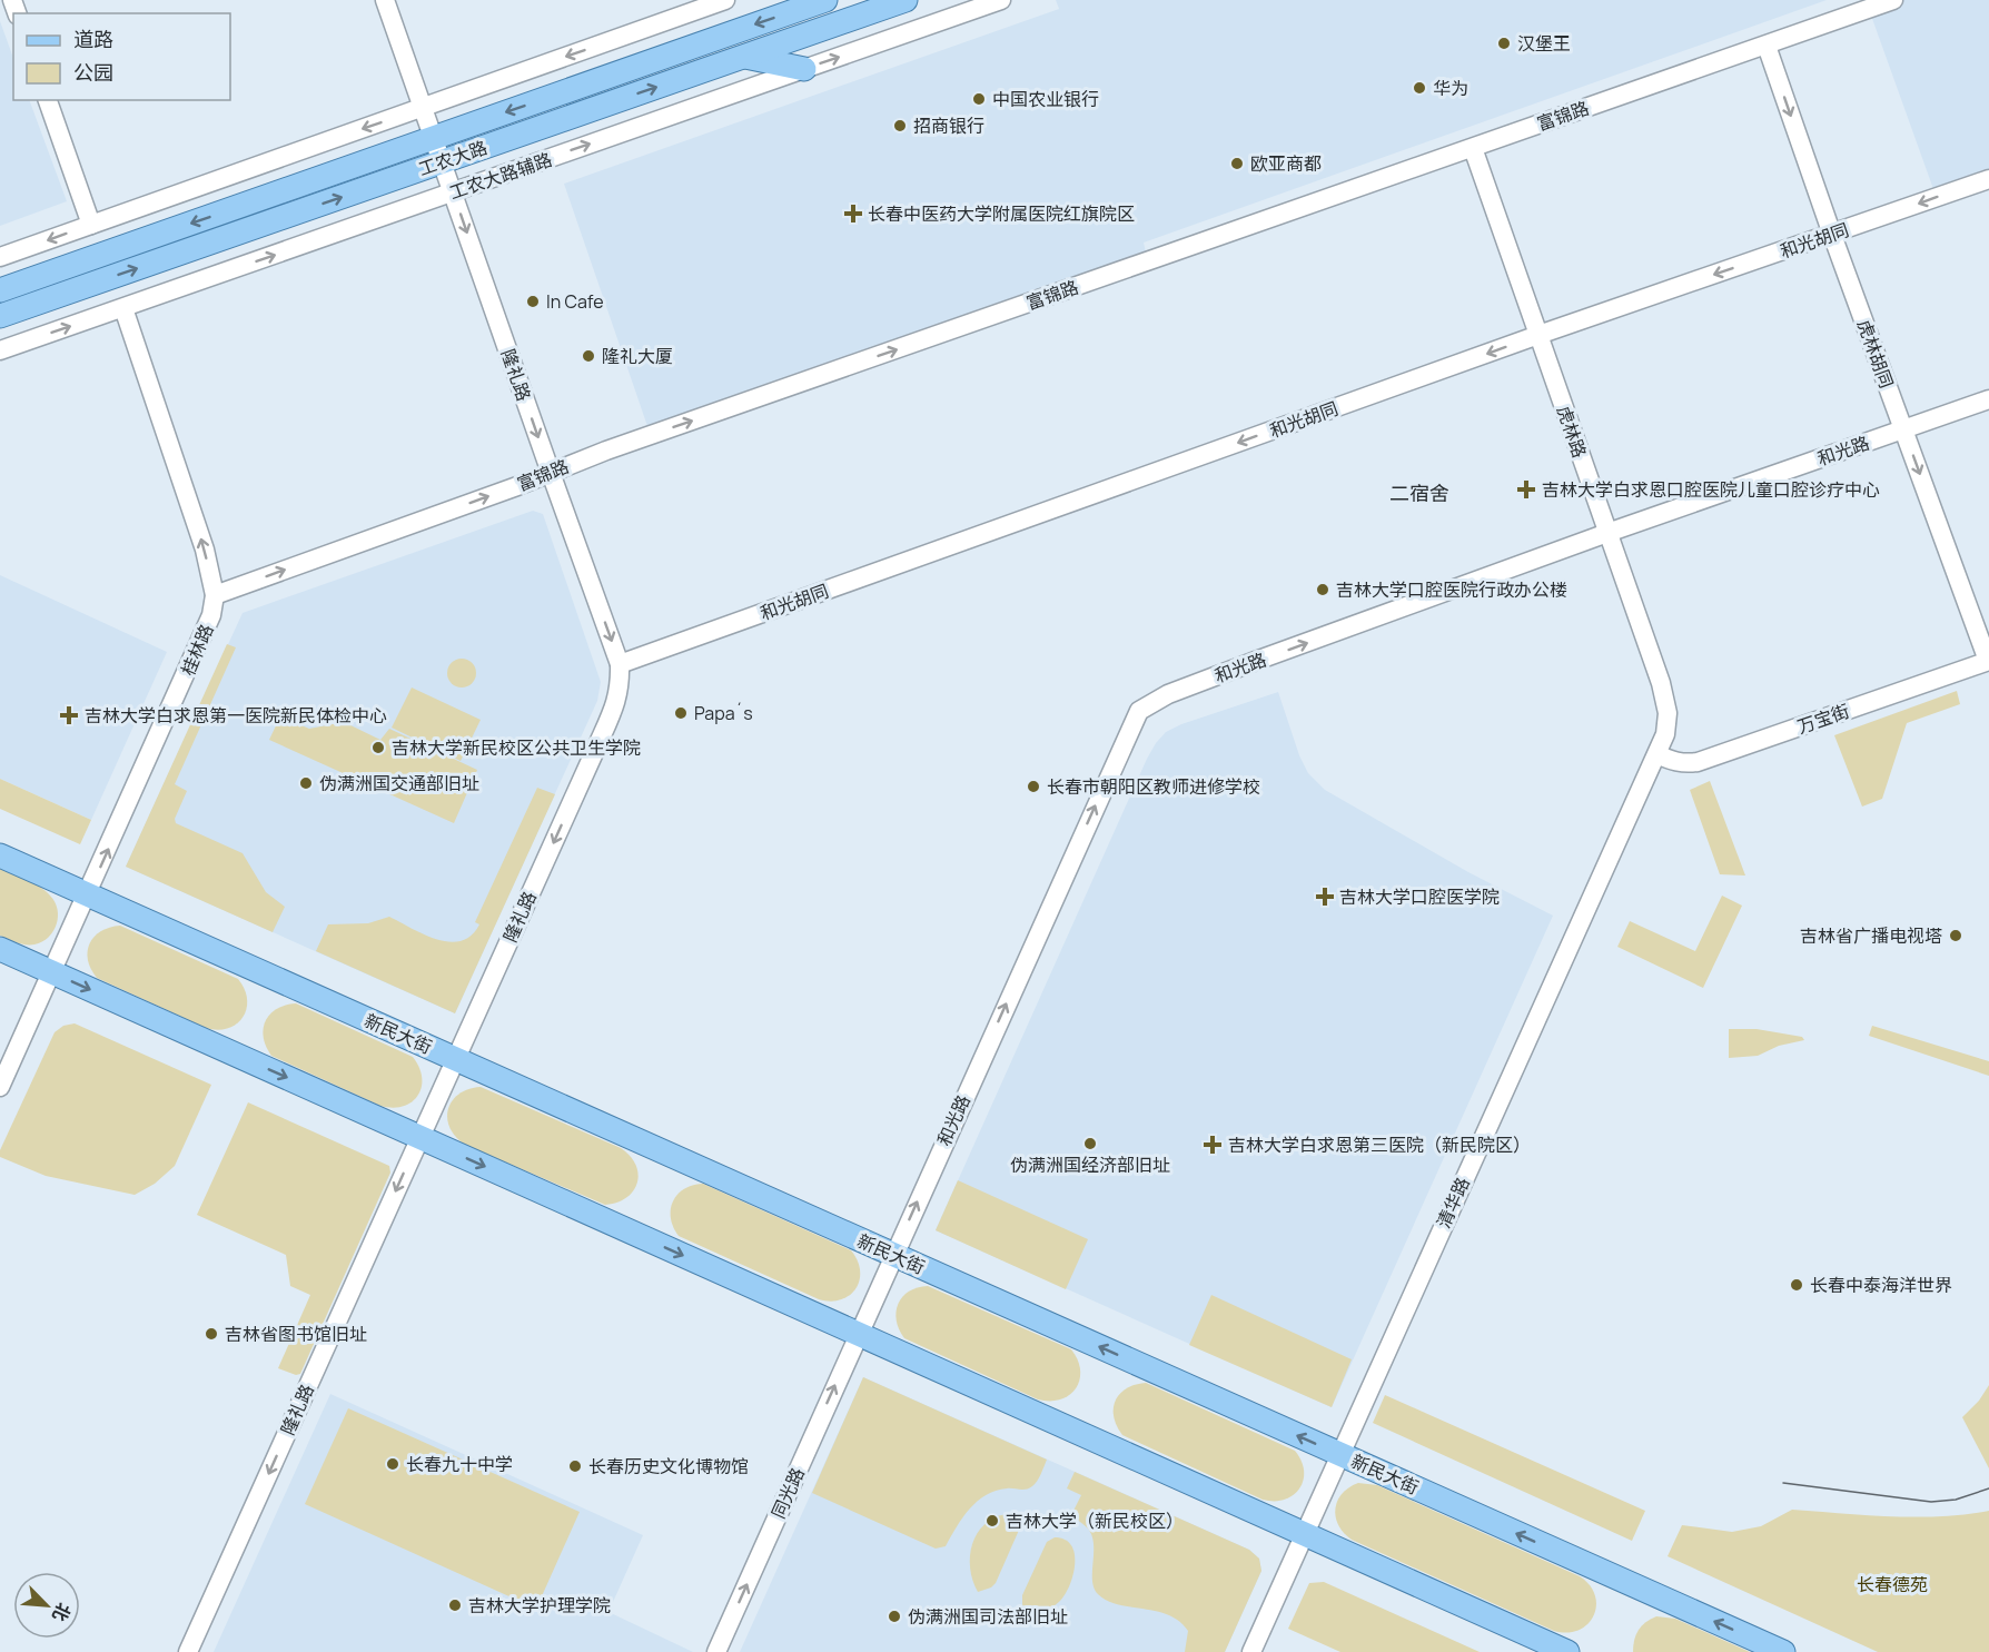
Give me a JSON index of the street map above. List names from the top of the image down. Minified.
{"streets":{"main road":["工农大路","新民大街"],"street":["富锦路","工农大路辅路","和光胡同","虎林胡同","隆礼路","虎林路","和光路","桂林路","万宝街","清华路","同光路"]},"crossings":[["富锦路","虎林胡同"],["富锦路","隆礼路"],["富锦路","虎林路"],["富锦路","桂林路"],["工农大路","隆礼路"],["工农大路辅路","隆礼路"],["工农大路辅路","桂林路"],["和光胡同","虎林胡同"],["和光胡同","隆礼路"],["和光胡同","虎林路"],["虎林胡同","和光路"],["虎林胡同","万宝街"],["隆礼路","新民大街"],["虎林路","和光路"],["虎林路","万宝街"],["虎林路","清华路"],["和光路","新民大街"],["和光路","同光路"],["桂林路","新民大街"],["万宝街","清华路"],["新民大街","清华路"]],"one_way":["富锦路","和光胡同","虎林胡同","隆礼路","和光路","桂林路","同光路"],"districts":["二宿舍"],"parks":["长春德苑"],"places":{"other":["汉堡王","华为","中国农业银行","招商银行","欧亚商都","In Cafe","隆礼大厦","吉林大学口腔医院行政办公楼","Papa´s","吉林大学新民校区公共卫生学院","伪满洲国交通部旧址","长春市朝阳区教师进修学校","吉林省广播电视塔","伪满洲国经济部旧址","长春中泰海洋世界","吉林省图书馆旧址","长春九十中学","长春历史文化博物馆","吉林大学（新民校区）","吉林大学护理学院","伪满洲国司法部旧址"],"health":["长春中医药大学附属医院红旗院区","吉林大学白求恩口腔医院儿童口腔诊疗中心","吉林大学白求恩第一医院新民体检中心","吉林大学口腔医学院","吉林大学白求恩第三医院（新民院区）"]},"legend":["道路","公园"],"north":"bottom right"}
